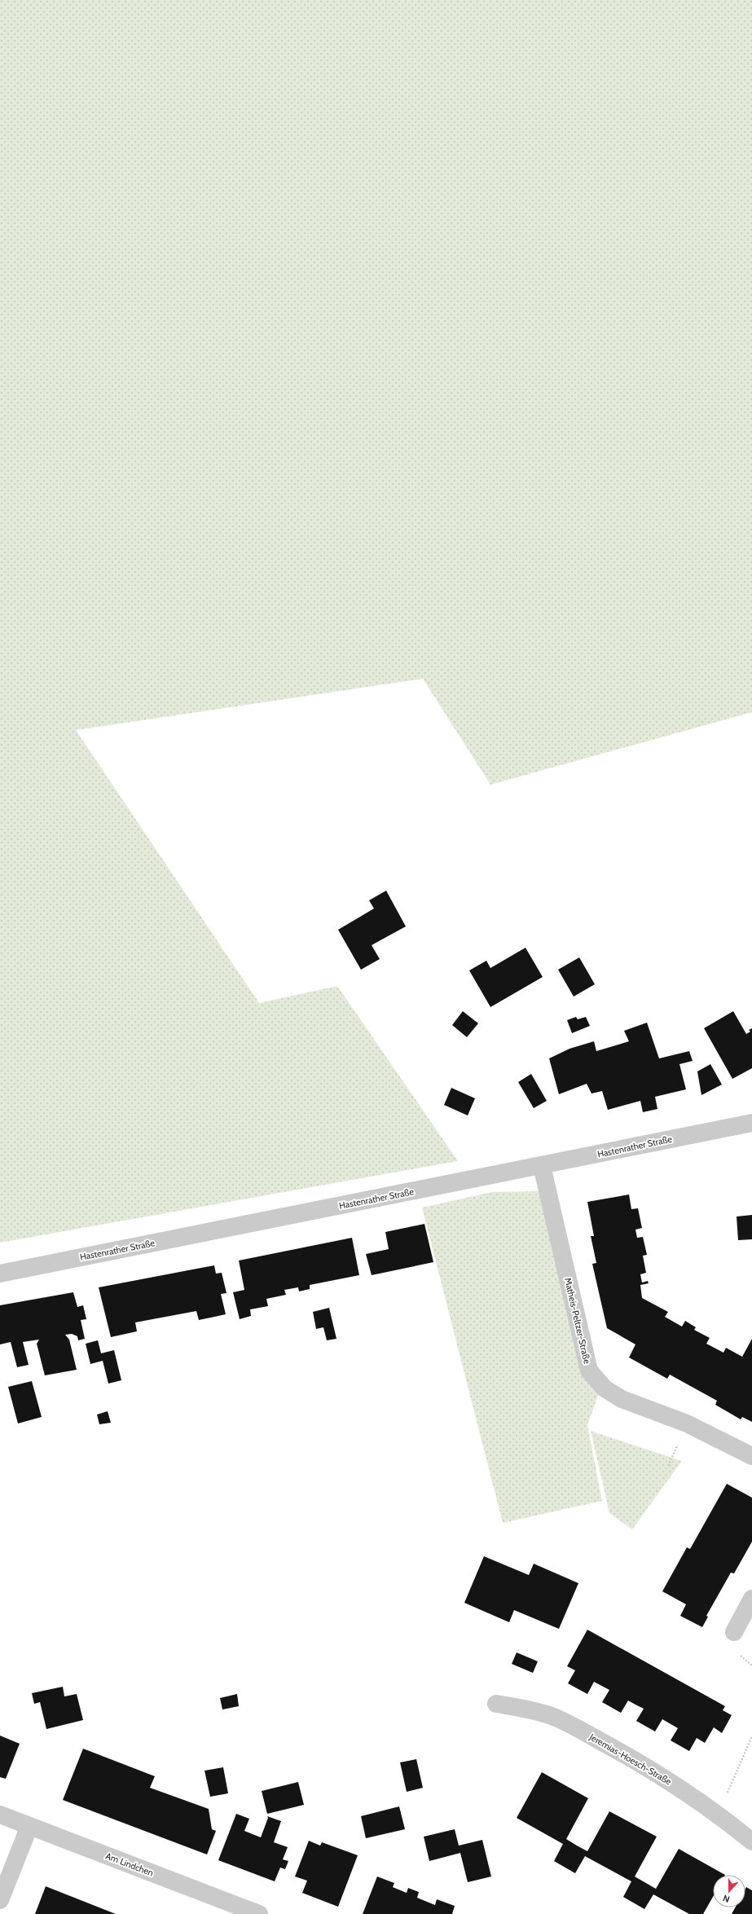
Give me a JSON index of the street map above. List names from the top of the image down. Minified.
{"streets":{"street":["Hastenrather Straße","Matheis-Peltzer-Straße","Jeremias-Hoesch-Straße","Am Lindchen"]},"crossings":[["Hastenrather Straße","Matheis-Peltzer-Straße"]],"north":"bottom"}
